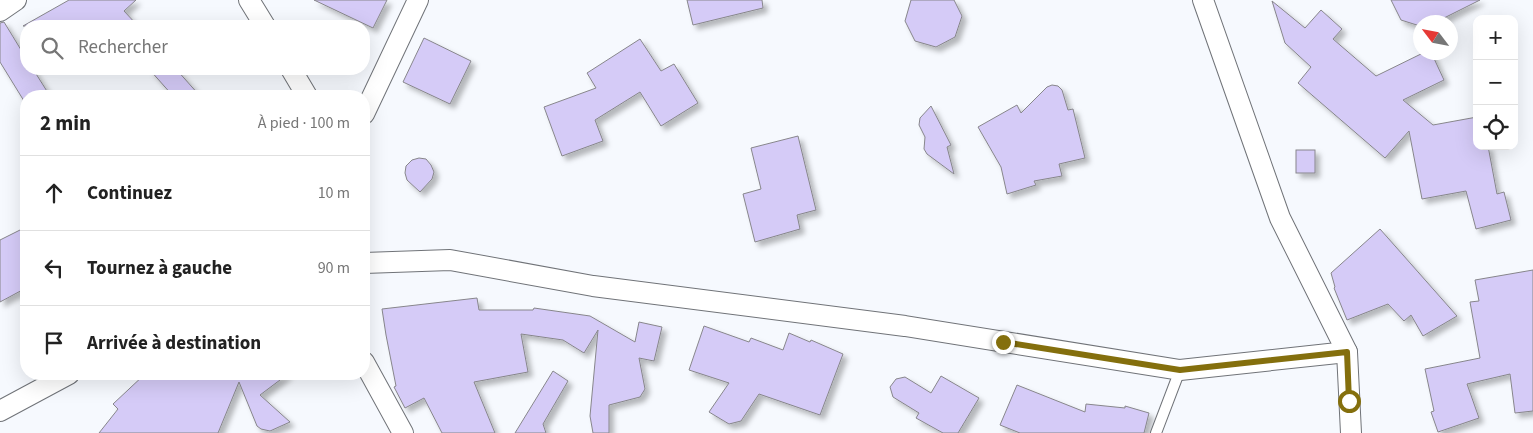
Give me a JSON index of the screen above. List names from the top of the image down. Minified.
{"north":"top left","page":{"map_buttons":["+","−"],"search":"Rechercher","heading":["2 min","À pied · 100 m"],"list":[["Continuez","10 m"],["Tournez à gauche","90 m"],"Arrivée à destination"]}}
